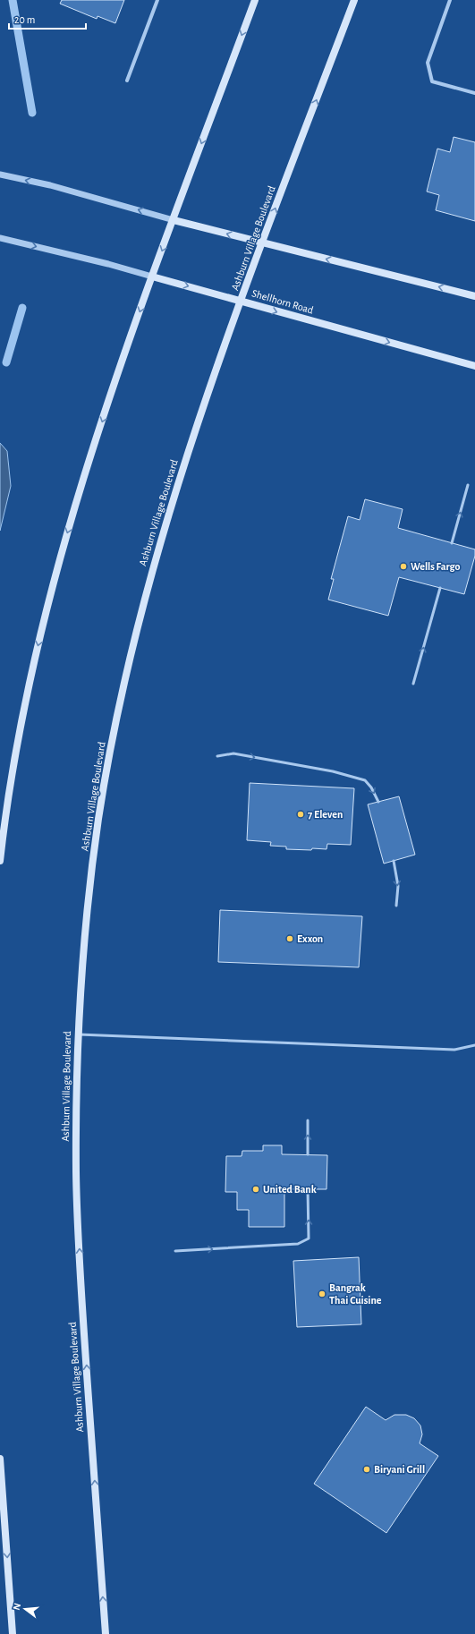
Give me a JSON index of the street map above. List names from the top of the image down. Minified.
{"streets":{"main road":["Ashburn Village Boulevard","Shellhorn Road"]},"crossings":[["Ashburn Village Boulevard","Shellhorn Road"]],"one_way":["Ashburn Village Boulevard","Shellhorn Road"],"places":["Wells Fargo","7 Eleven","Exxon","United Bank","Bangrak Thai Cuisine","Biryani Grill"],"scale_bar":"20 m","north":"left"}
